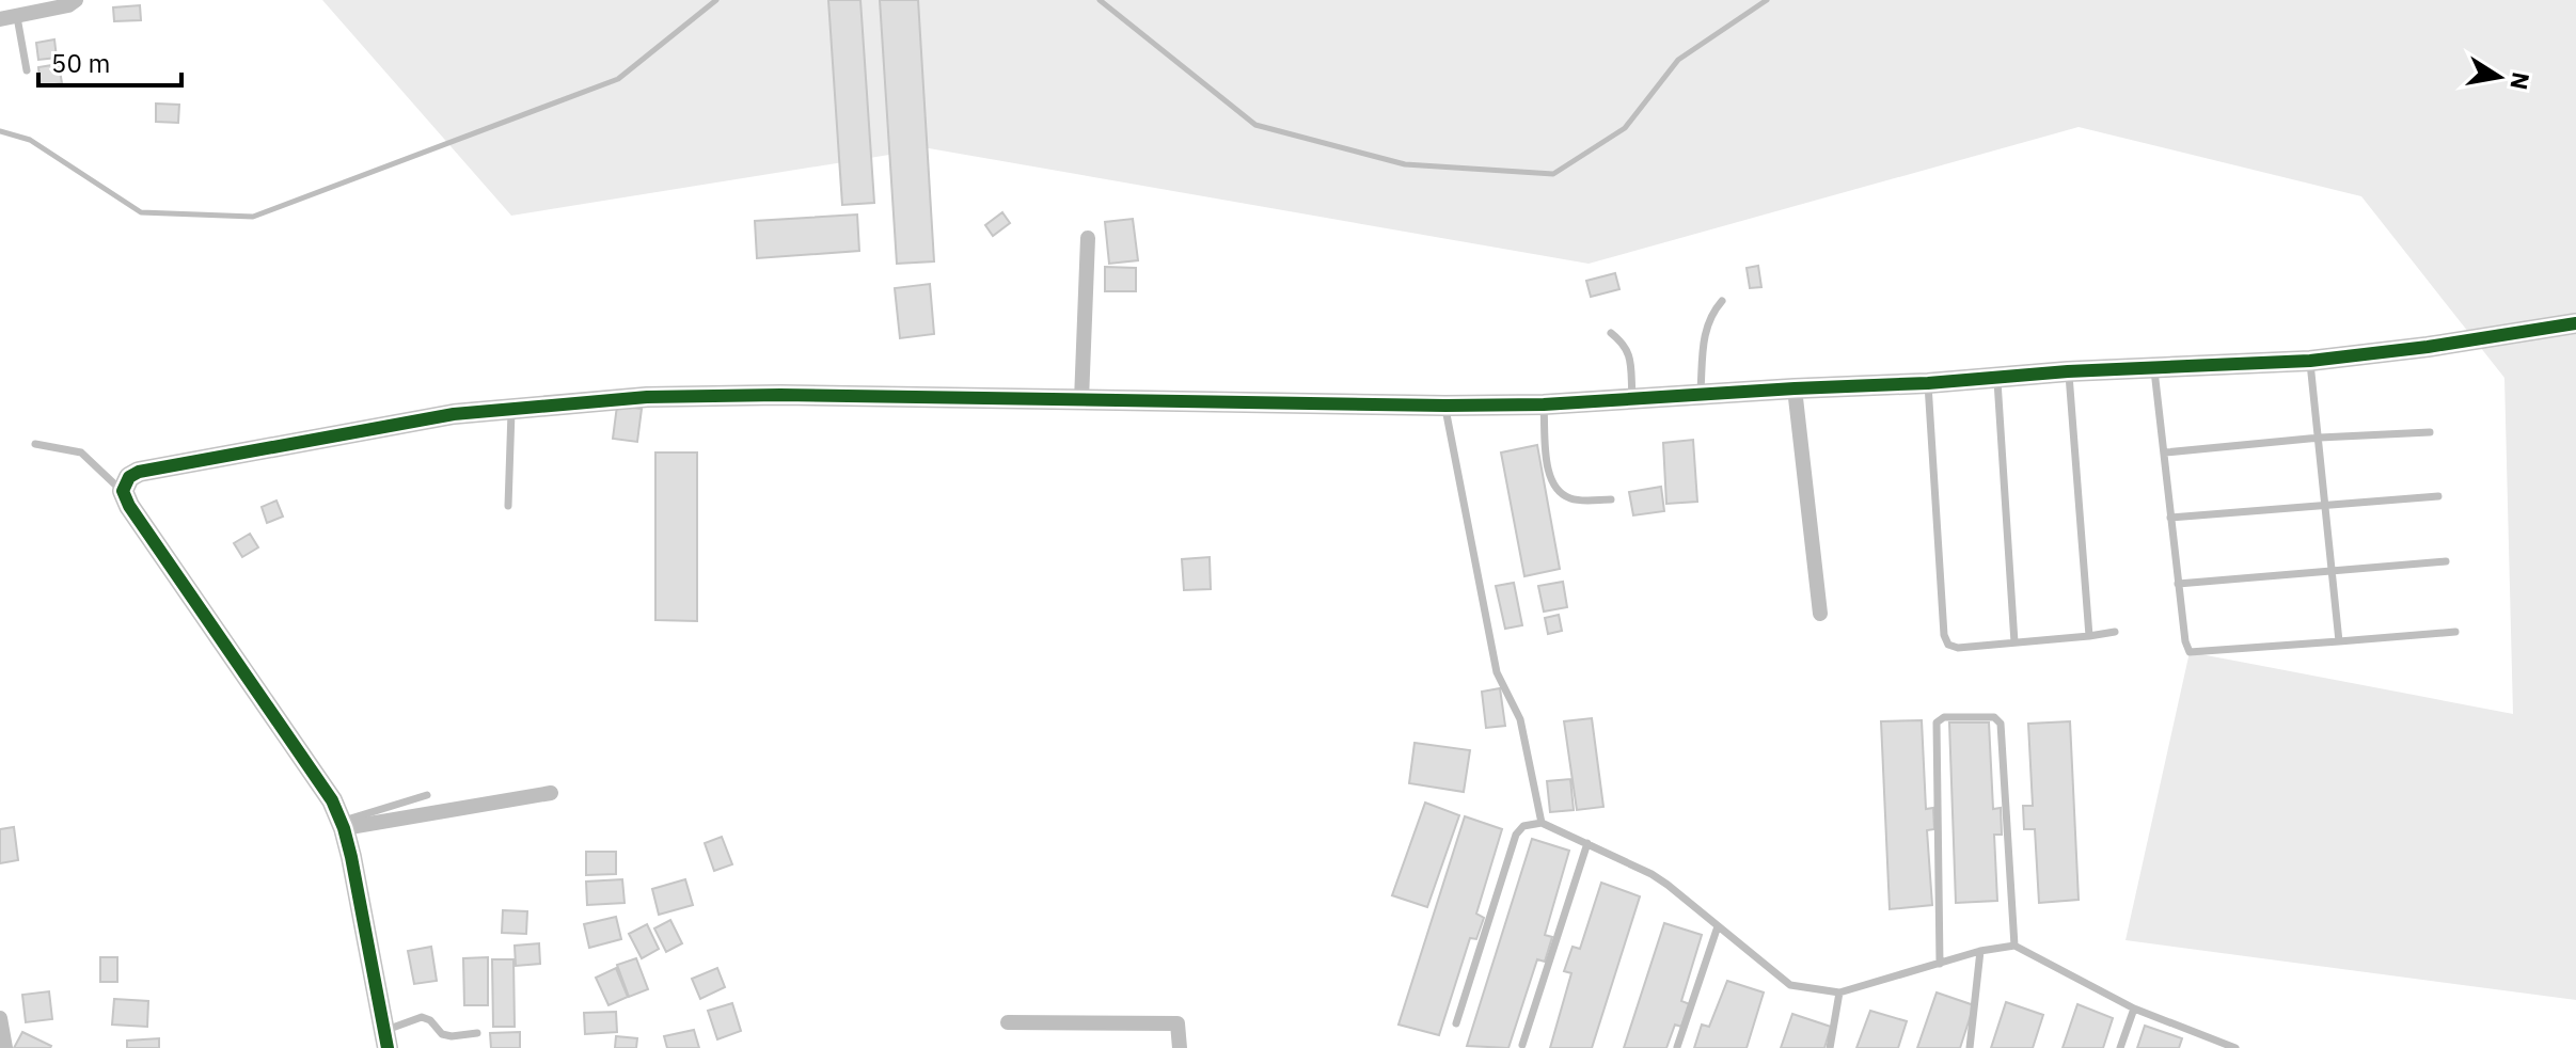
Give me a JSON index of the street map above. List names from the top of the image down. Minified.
{"scale_bar":"50 m","north":"right"}
